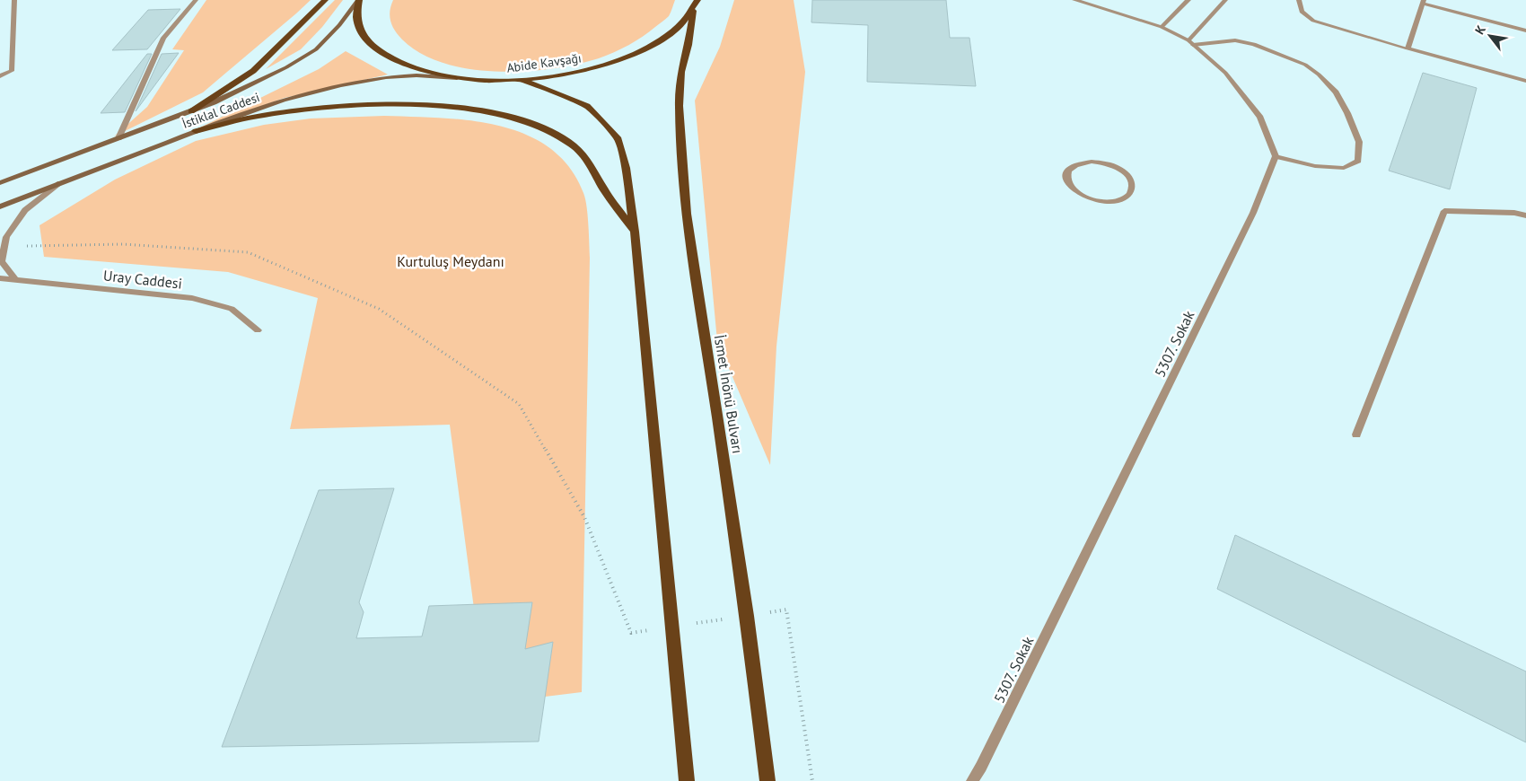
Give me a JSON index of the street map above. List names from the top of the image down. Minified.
{"streets":{"main road":["Abide Kavşağı","İstiklal Caddesi","İsmet İnönü Bulvarı"],"street":["Uray Caddesi","5307. Sokak"]},"crossings":[["Abide Kavşağı","İstiklal Caddesi"],["Abide Kavşağı","İsmet İnönü Bulvarı"]],"parks":["Kurtuluş Meydanı"],"north":"top left"}
